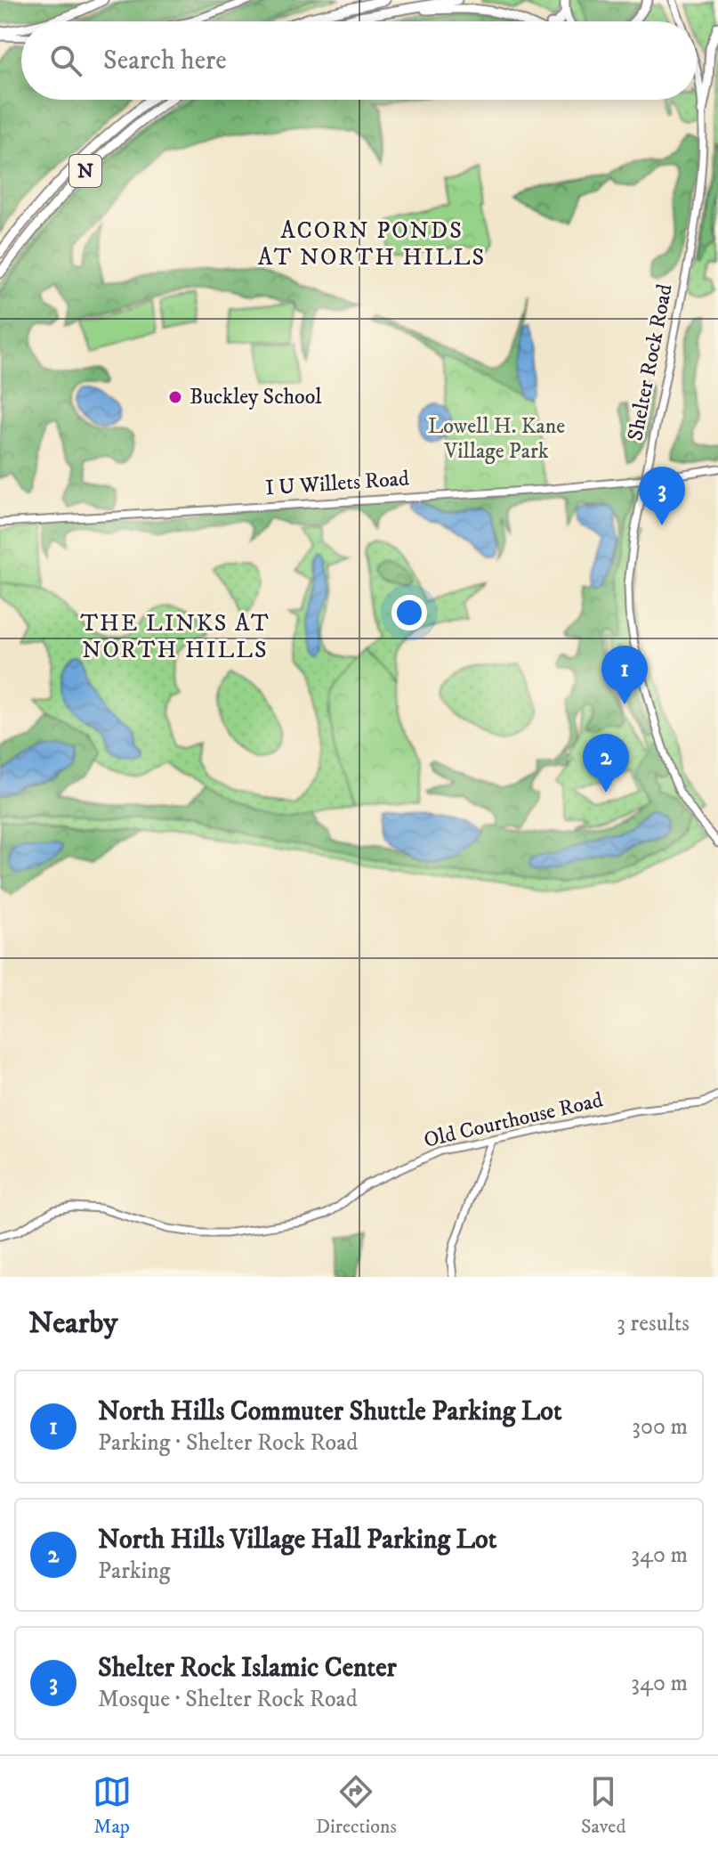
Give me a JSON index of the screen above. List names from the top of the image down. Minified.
{"streets":{"highway":["N"],"street":["Shelter Rock Road","I U Willets Road","Old Courthouse Road"]},"crossings":[["Shelter Rock Road","I U Willets Road"]],"districts":["ACORN PONDS AT NORTH HILLS","THE LINKS AT NORTH HILLS"],"parks":["Lowell H. Kane Village Park"],"places":["Buckley School"],"page":{"search":"Search here","pins":["3","1","2"],"heading":["Nearby","3 results"],"list":[{"mark":"1","name":"North Hills Commuter Shuttle Parking Lot","note":"Parking · Shelter Rock Road","value":"300 m"},{"mark":"2","name":"North Hills Village Hall Parking Lot","note":"Parking","value":"340 m"},{"mark":"3","name":"Shelter Rock Islamic Center","note":"Mosque · Shelter Rock Road","value":"340 m"}],"nav":["Map","Directions","Saved"]}}
